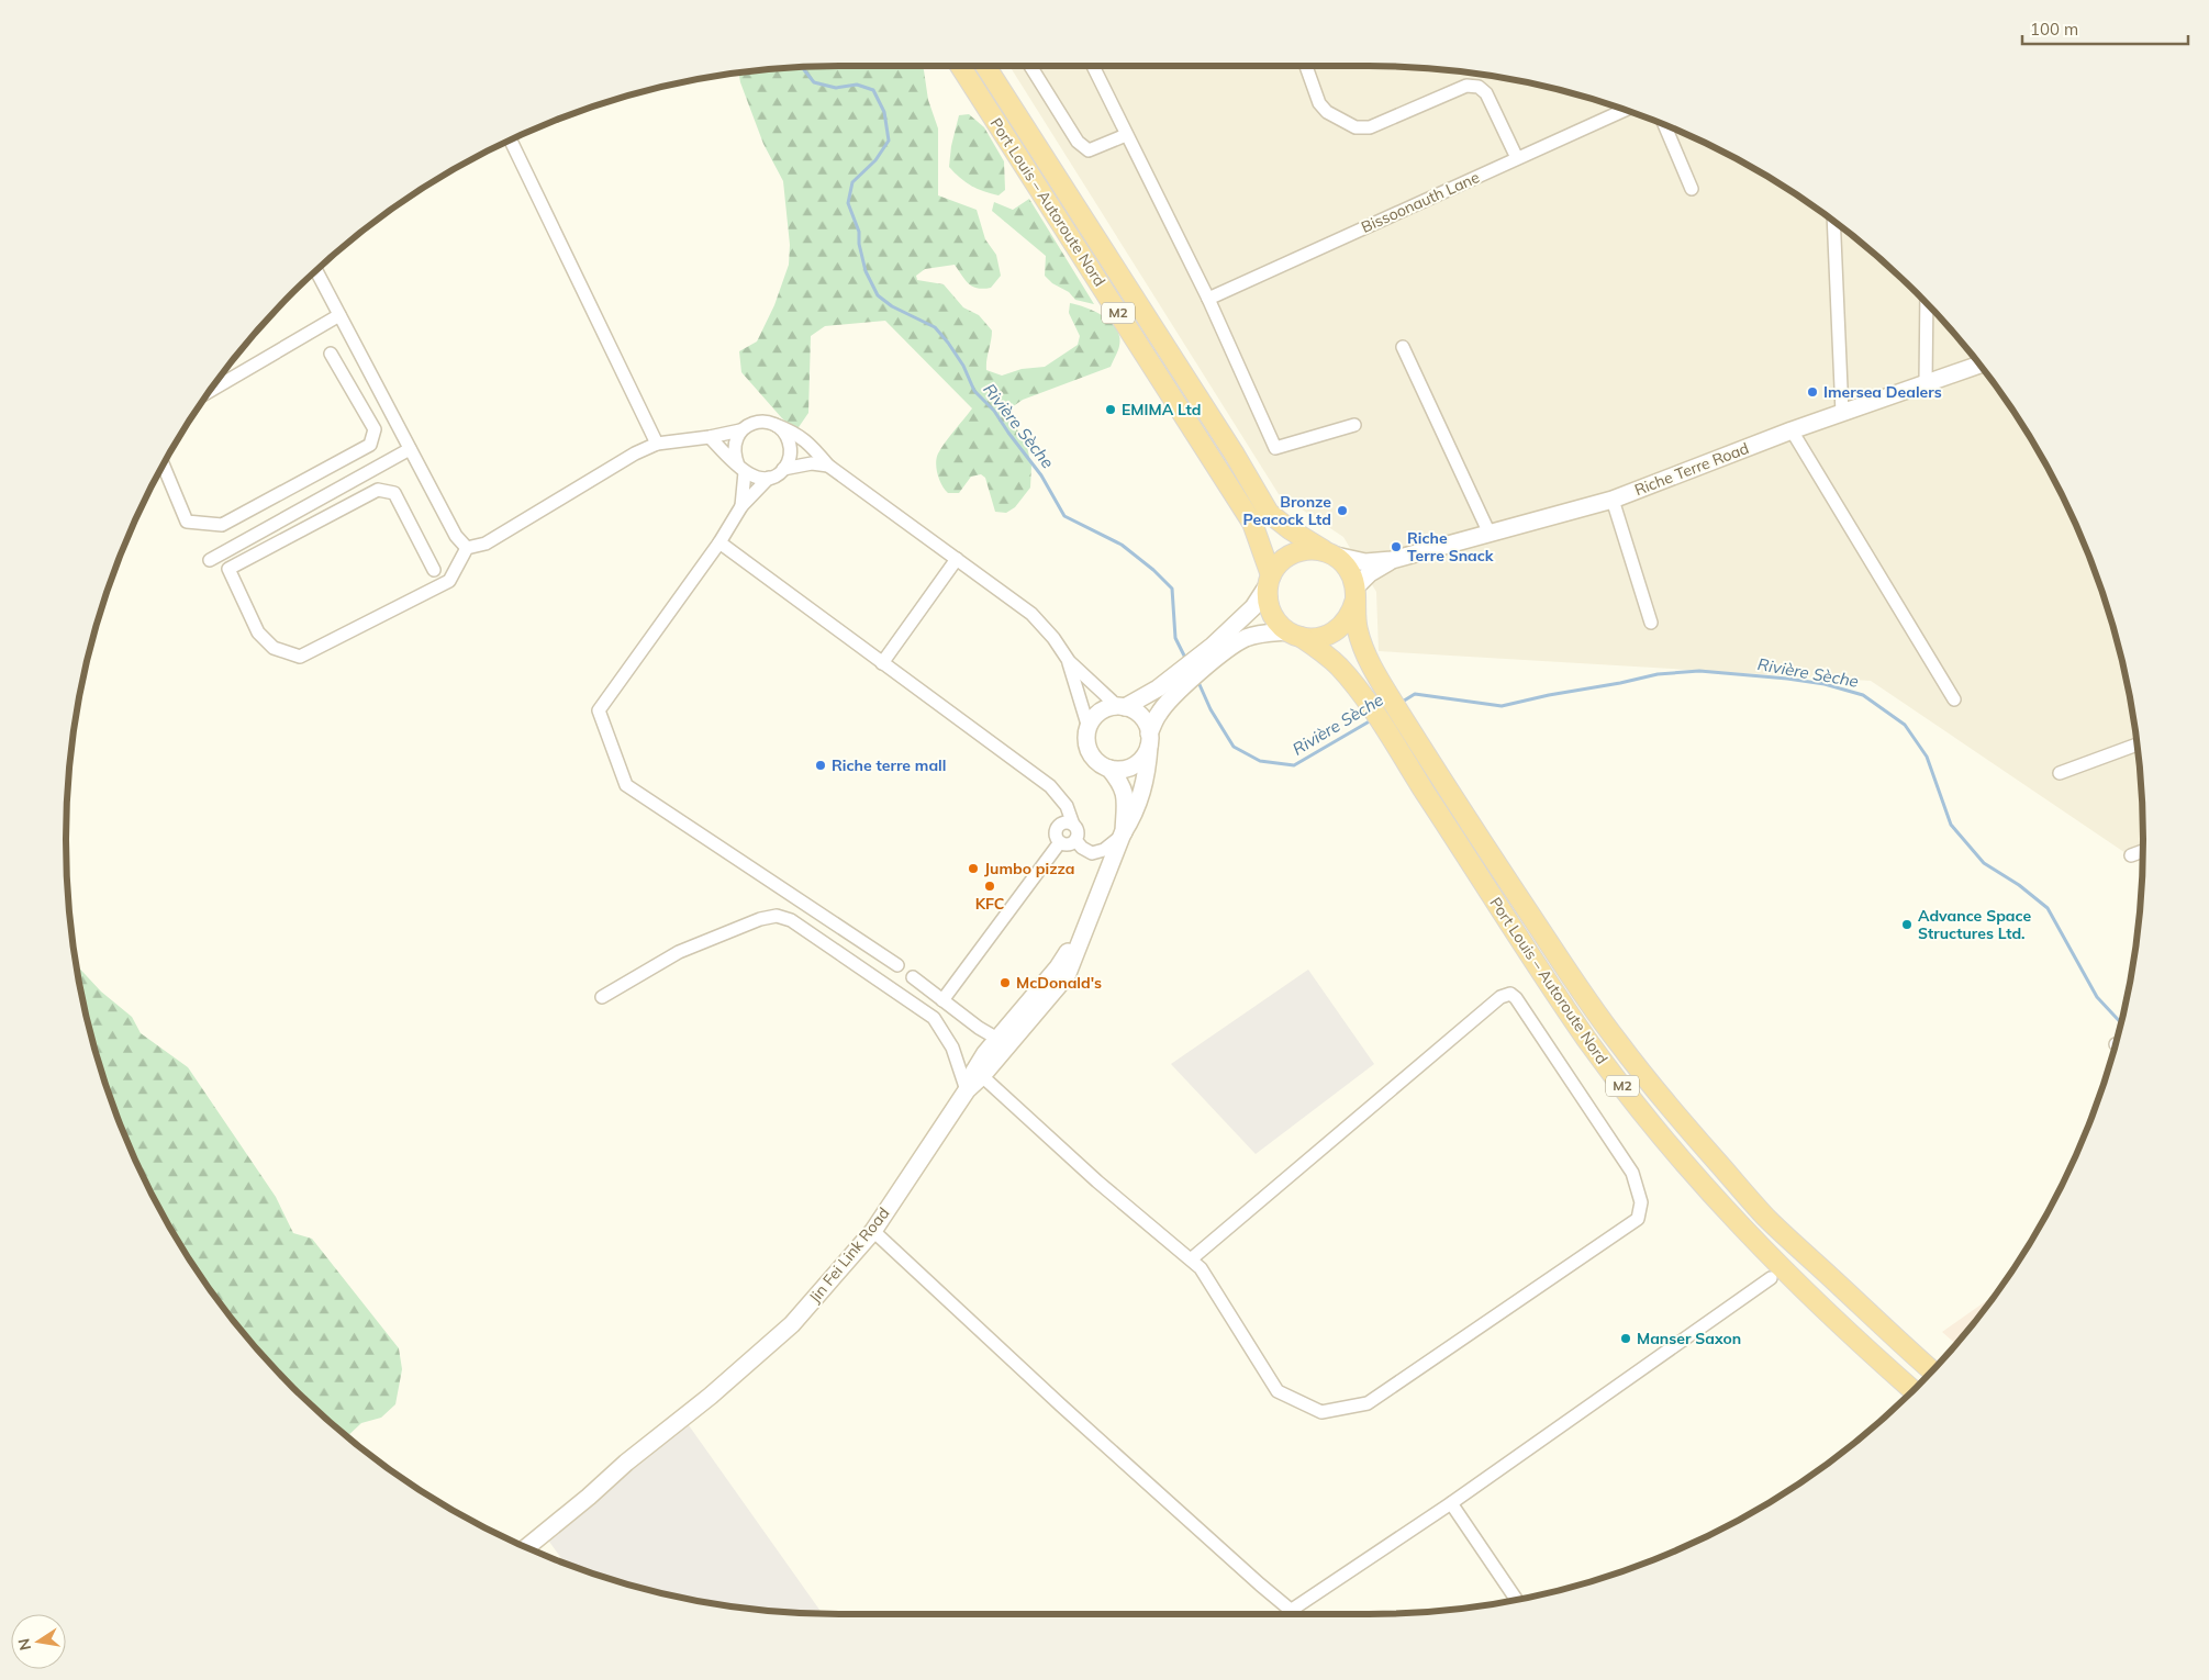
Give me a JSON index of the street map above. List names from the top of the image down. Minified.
{"streets":{"highway":["Port Louis – Autoroute Nord","M2"],"main road":["Riche Terre Road","Jin Fei Link Road"],"street":["Bissoonauth Lane"]},"crossings":[["Port Louis – Autoroute Nord","M2"]],"water":["Rivière Sèche"],"places":["Imersea Dealers","EMIMA Ltd","Bronze Peacock Ltd","Riche Terre Snack","Riche terre mall","Jumbo pizza","KFC","Advance Space Structures Ltd.","McDonald's","Manser Saxon"],"scale_bar":"100 m","north":"left"}
